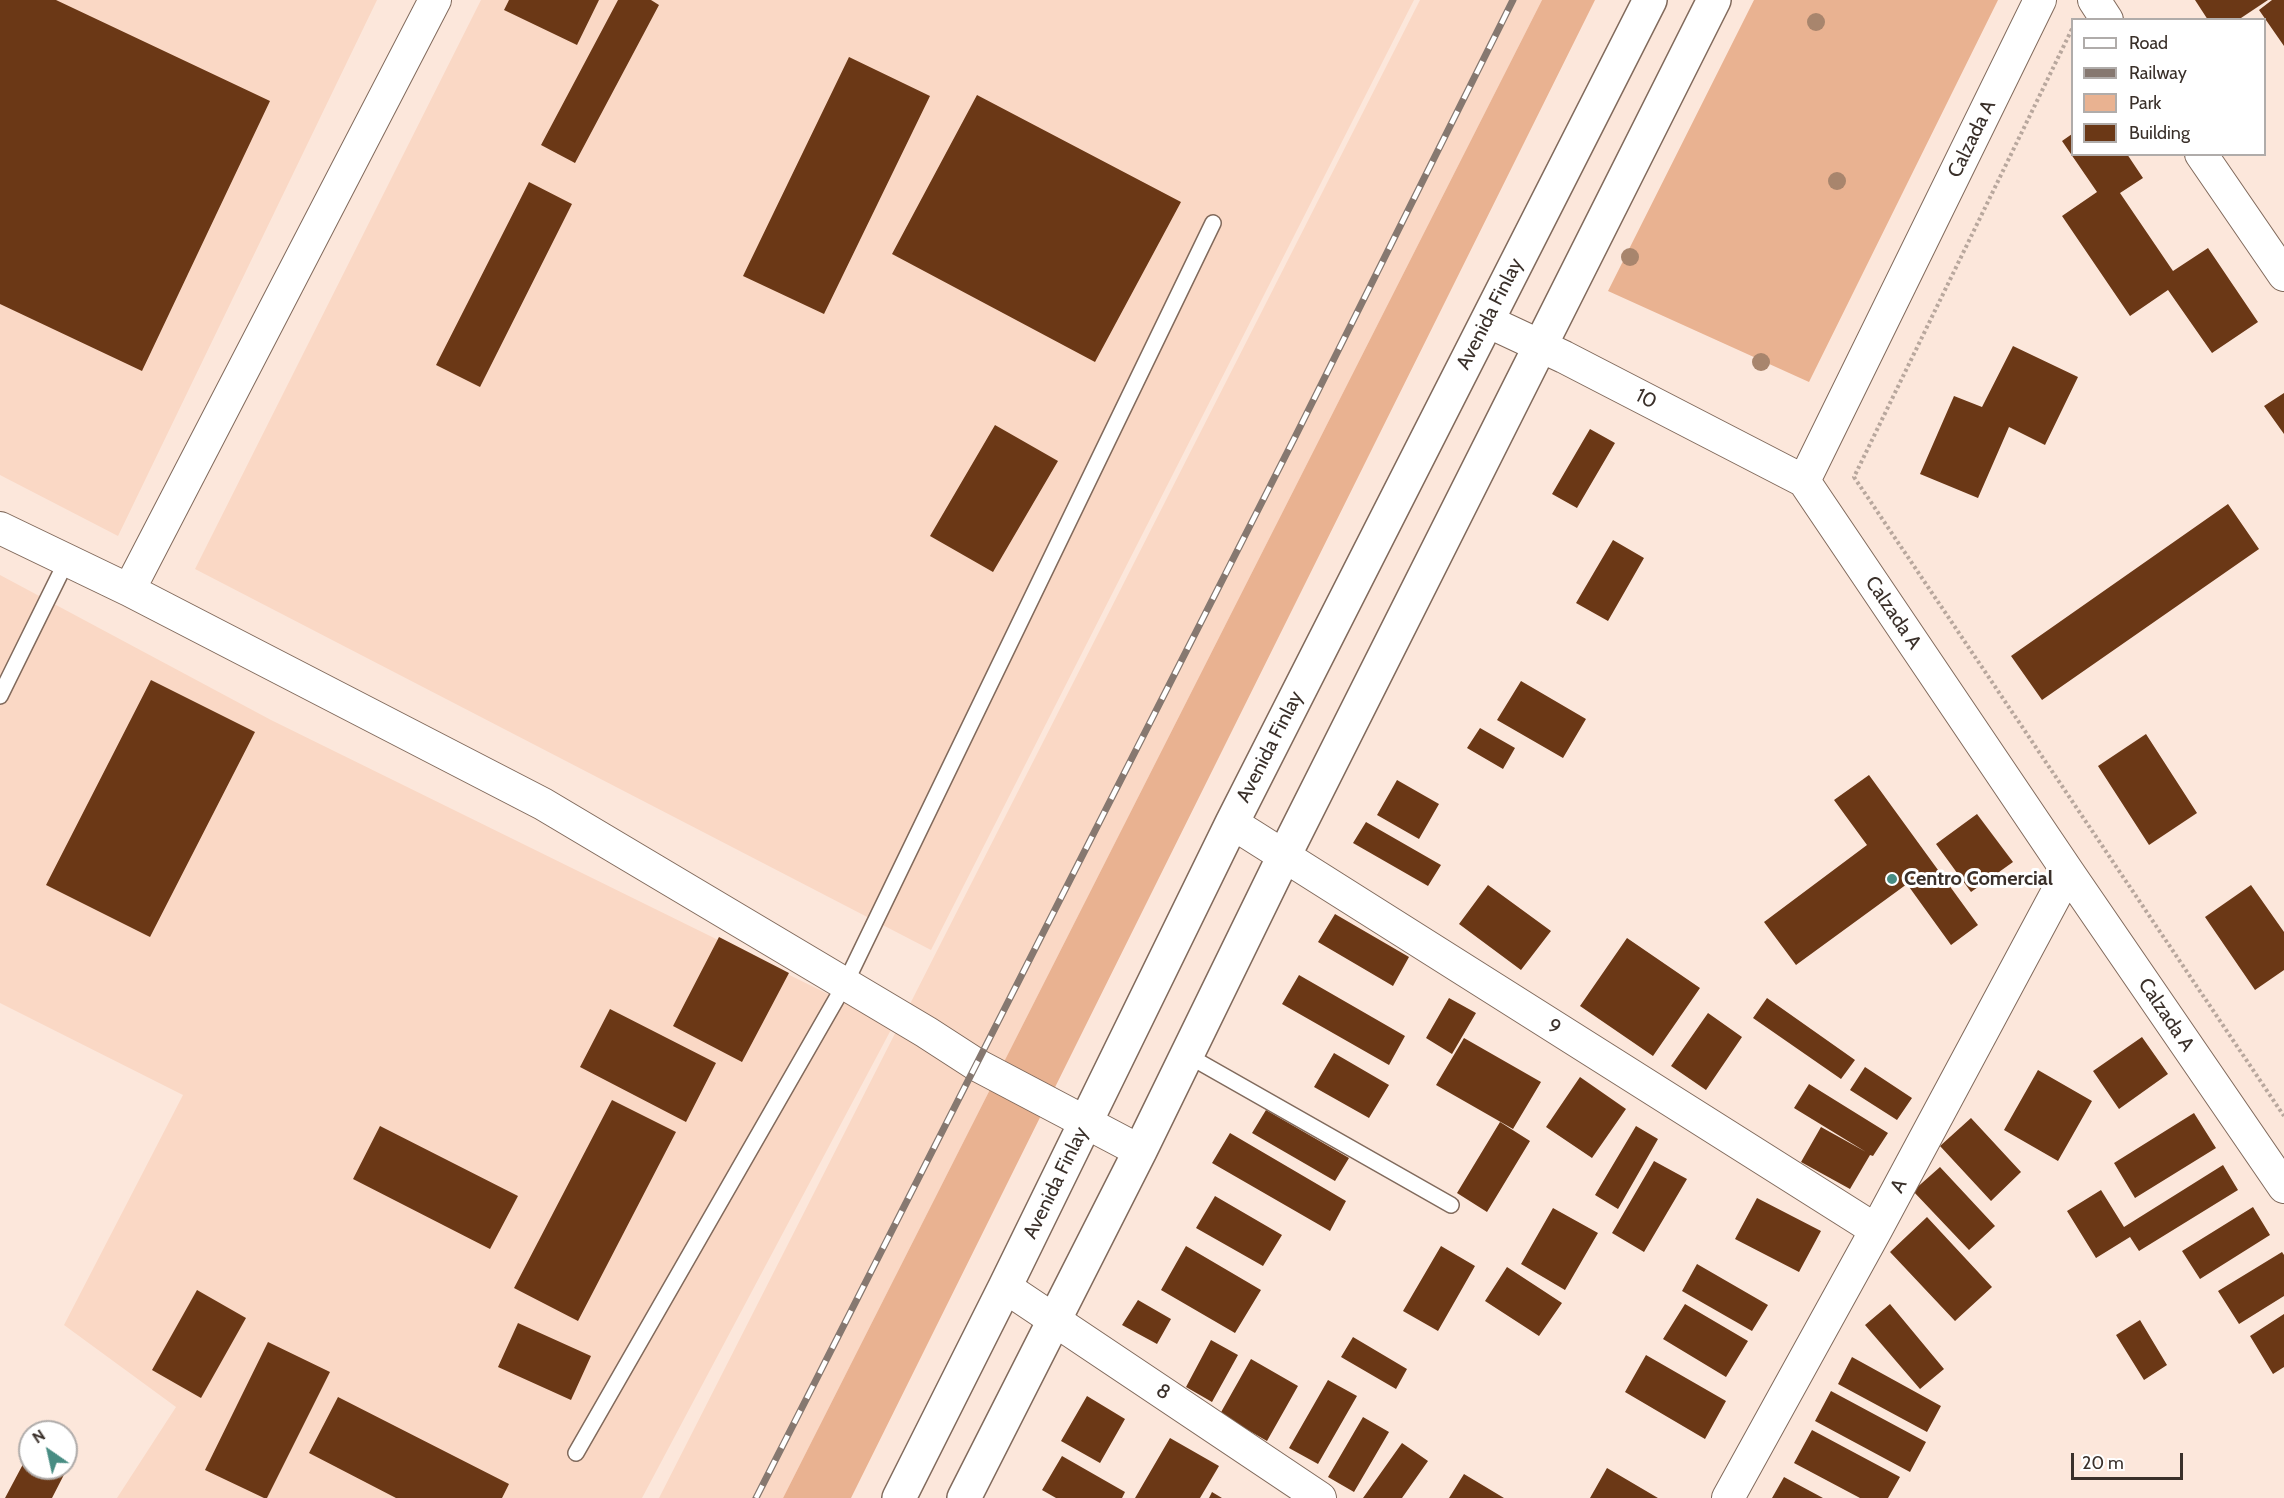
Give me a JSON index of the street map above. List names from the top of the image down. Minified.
{"streets":{"highway":["Avenida Finlay"],"street":["Calzada A","10","9","A","8"]},"crossings":[["Calzada A","10"],["Calzada A","A"],["Avenida Finlay","10"],["Avenida Finlay","9"],["Avenida Finlay","8"],["9","A"]],"places":["Centro Comercial"],"legend":["Road","Railway","Park","Building"],"scale_bar":"20 m","north":"top left"}
